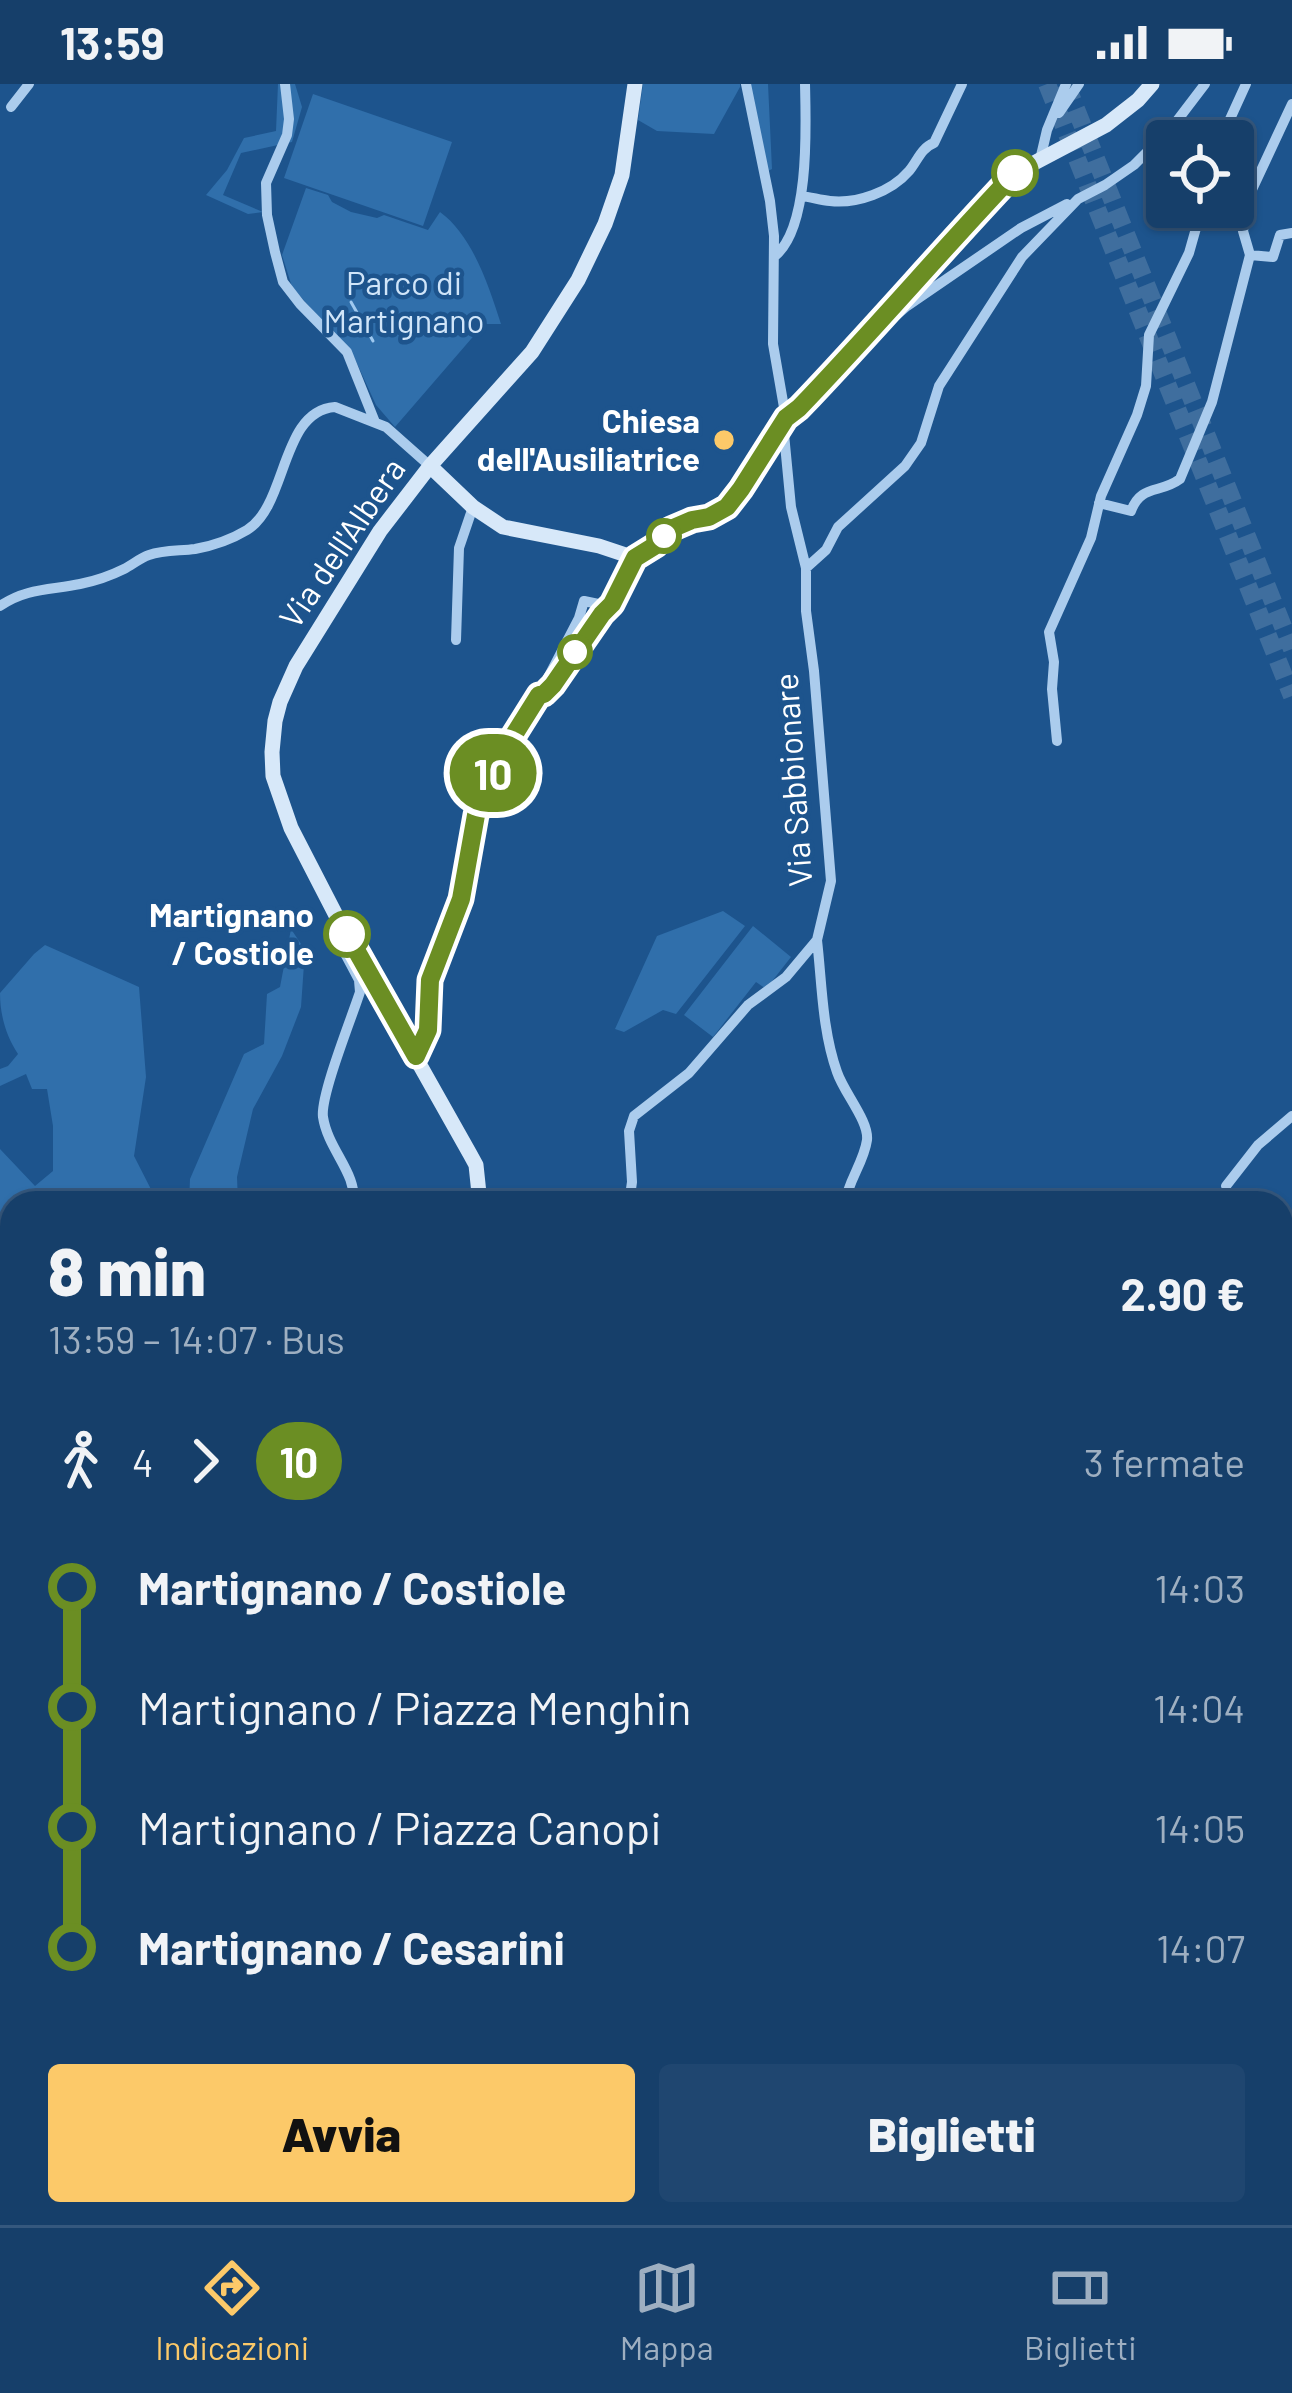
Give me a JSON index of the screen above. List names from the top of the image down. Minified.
{"streets":{"street":["Via dell'Albera","Via Sabbionare"]},"parks":["Parco di Martignano"],"places":["Chiesa dell'Ausiliatrice","Martignano / Costiole"],"lines":["bus line 10"],"page":{"status":"13:59","on_map":"10","heading":["8 min","13:59 – 14:07 · Bus","2.90 €"],"legs":["4","10","3 fermate"],"list":[{"name":"Martignano / Costiole","value":"14:03"},{"name":"Martignano / Piazza Menghin","value":"14:04"},{"name":"Martignano / Piazza Canopi","value":"14:05"},{"name":"Martignano / Cesarini","value":"14:07"}],"buttons":["Avvia","Biglietti"],"tabs":["Indicazioni","Mappa","Biglietti"]}}
